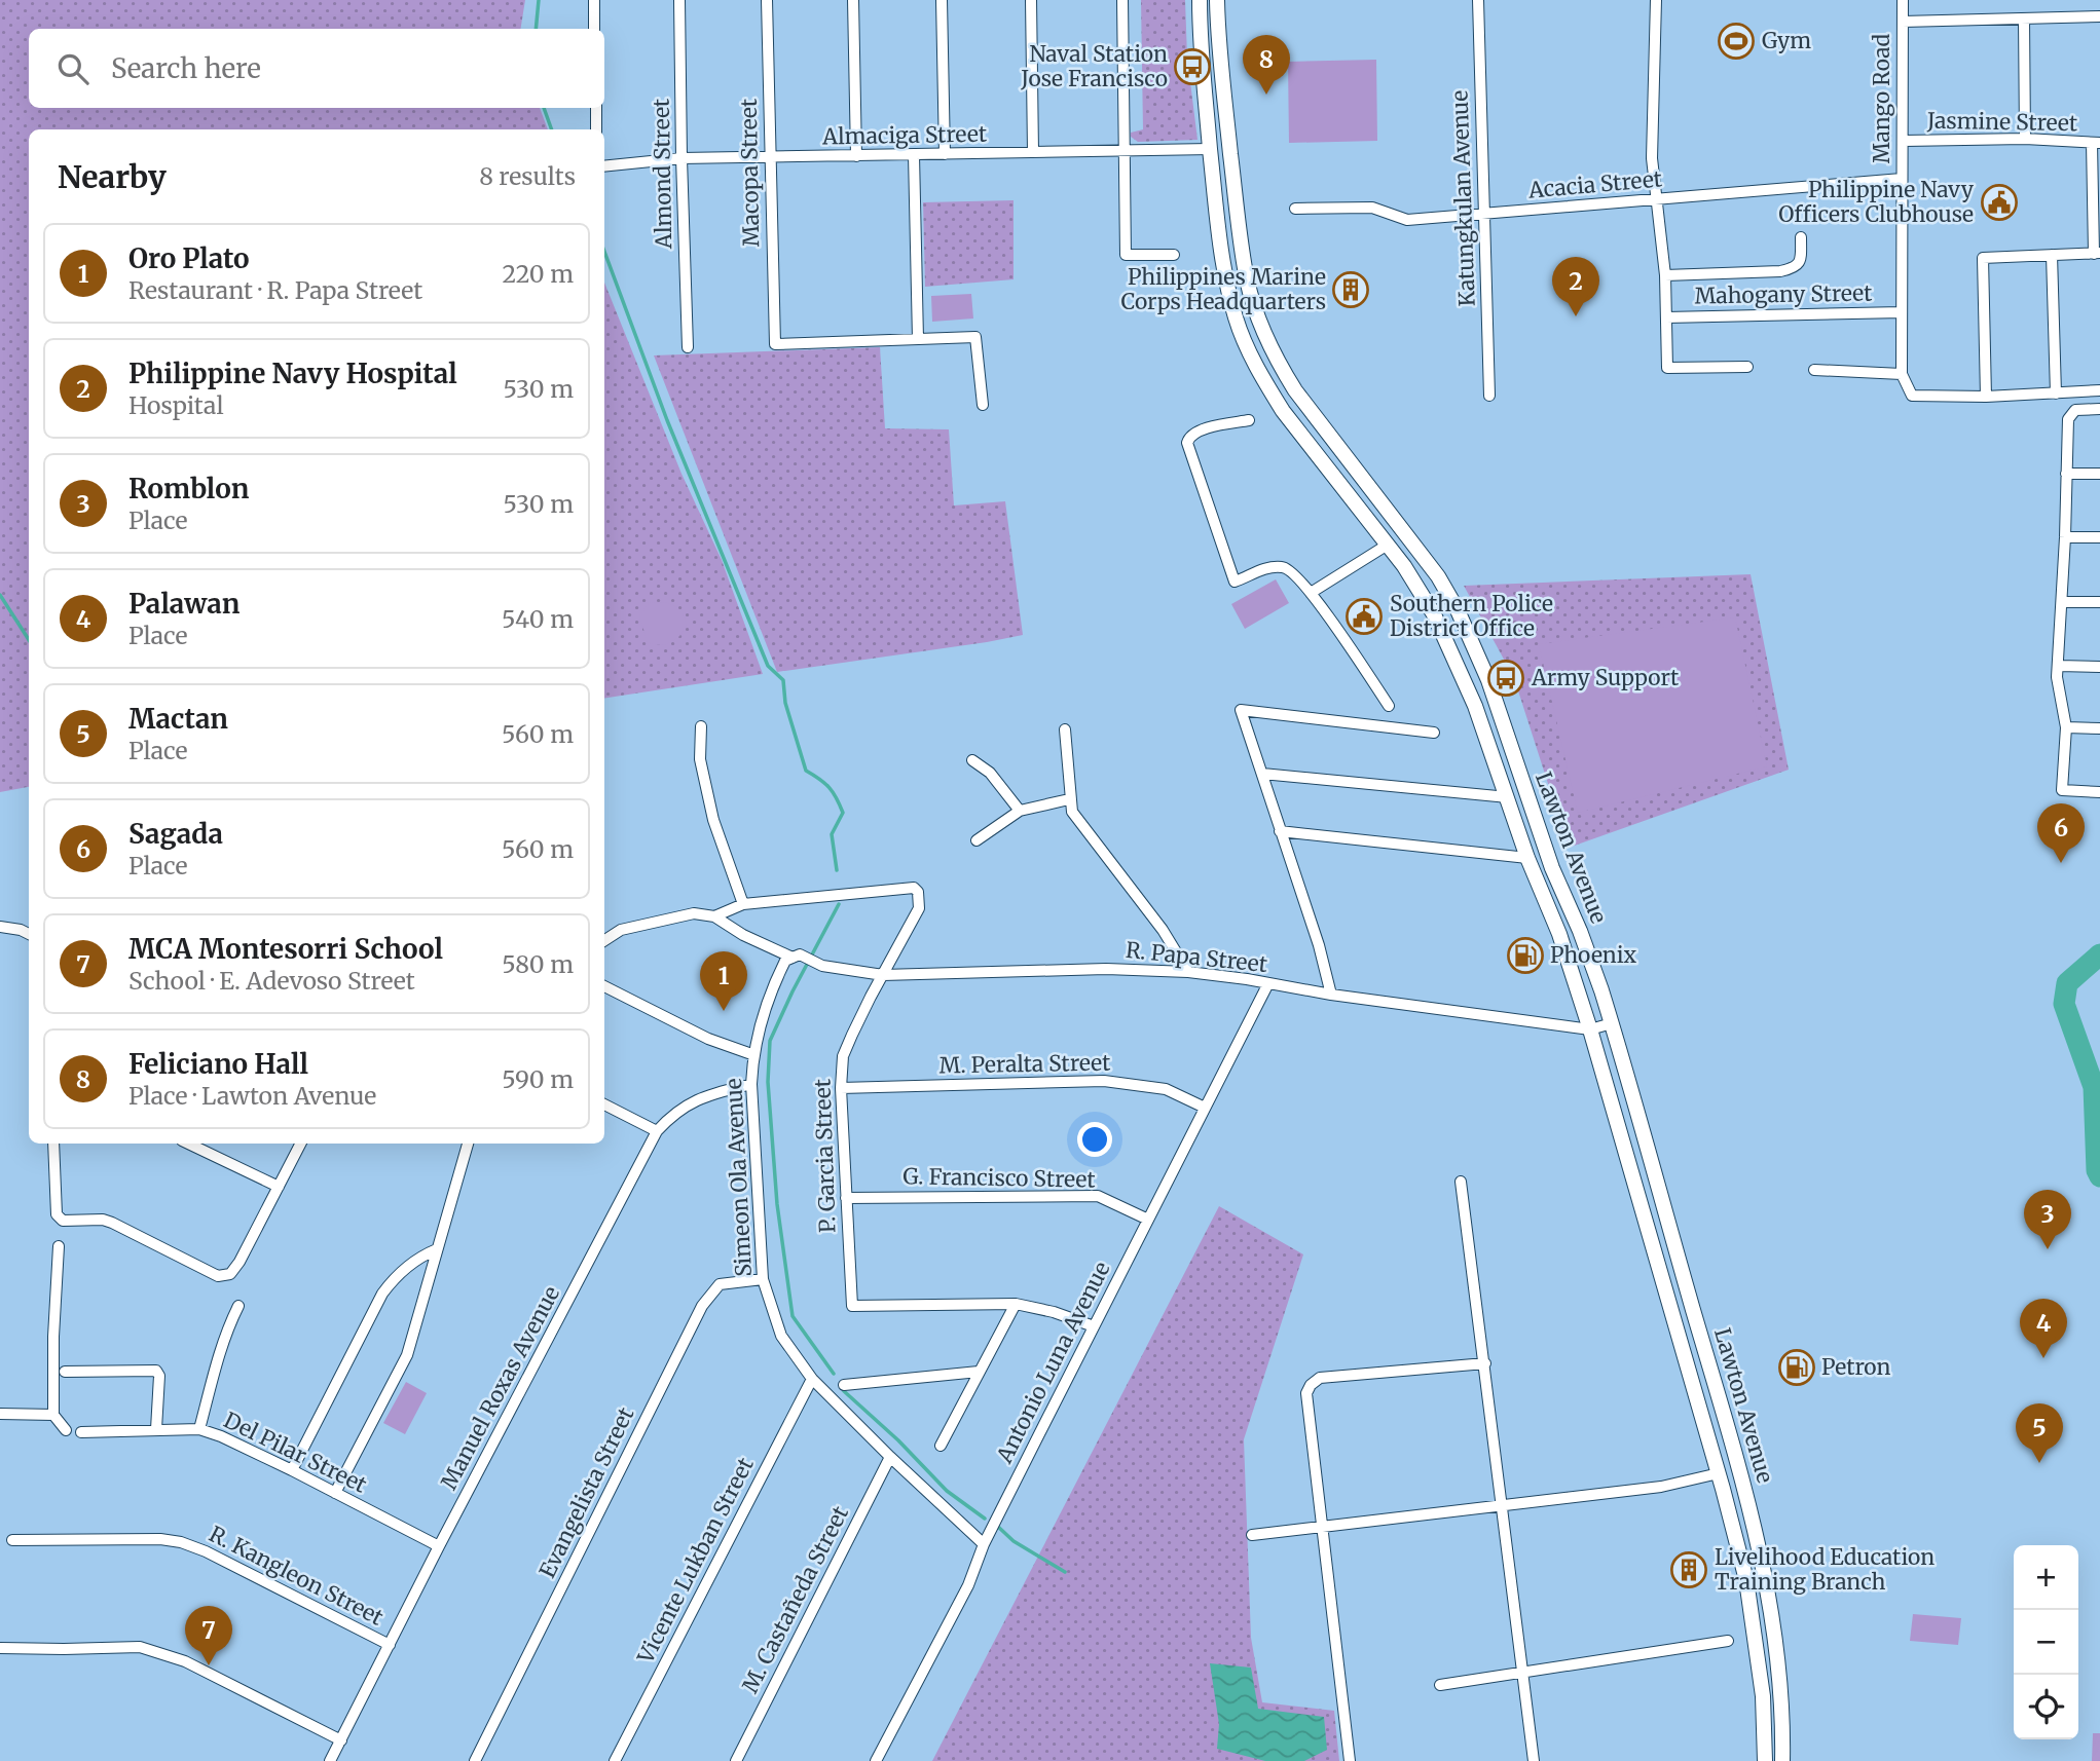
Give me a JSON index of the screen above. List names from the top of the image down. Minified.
{"streets":{"main road":["Lawton Avenue"],"street":["Mango Road","Jasmine Street","Almaciga Street","Macopa Street","Almond Street","Acacia Street","Katungkulan Avenue","Mahogany Street","R. Papa Street","M. Peralta Street","P. Garcia Street","Simeon Ola Avenue","G. Francisco Street","Antonio Luna Avenue","Manuel Roxas Avenue","Del Pilar Street","Evangelista Street","Vicente Lukban Street","R. Kangleon Street","M. Castañeda Street"]},"crossings":[["Mango Road","Jasmine Street"],["Mango Road","Acacia Street"],["Mango Road","Mahogany Street"],["Almaciga Street","Macopa Street"],["Almaciga Street","Almond Street"],["Almaciga Street","Lawton Avenue"],["Acacia Street","Katungkulan Avenue"],["Lawton Avenue","R. Papa Street"],["R. Papa Street","P. Garcia Street"],["R. Papa Street","Simeon Ola Avenue"],["R. Papa Street","Antonio Luna Avenue"],["M. Peralta Street","P. Garcia Street"],["M. Peralta Street","Antonio Luna Avenue"],["P. Garcia Street","G. Francisco Street"],["P. Garcia Street","Antonio Luna Avenue"],["Simeon Ola Avenue","Antonio Luna Avenue"],["Simeon Ola Avenue","Manuel Roxas Avenue"],["Simeon Ola Avenue","Evangelista Street"],["Simeon Ola Avenue","Vicente Lukban Street"],["Simeon Ola Avenue","M. Castañeda Street"],["G. Francisco Street","Antonio Luna Avenue"],["Manuel Roxas Avenue","Del Pilar Street"],["Manuel Roxas Avenue","R. Kangleon Street"]],"places":{"sports":["Gym"],"bus stop":["Naval Station Jose Francisco","Army Support"],"public building":["Philippine Navy Officers Clubhouse","Southern Police District Office"],"building":["Philippines Marine Corps Headquarters","Livelihood Education Training Branch"],"fuel station":["Phoenix","Petron"]},"page":{"search":"Search here","pins":["8","2","6","1","3","4","5","7"],"heading":["Nearby","8 results"],"list":[{"mark":"1","name":"Oro Plato","note":"Restaurant · R. Papa Street","value":"220 m"},{"mark":"2","name":"Philippine Navy Hospital","note":"Hospital","value":"530 m"},{"mark":"3","name":"Romblon","note":"Place","value":"530 m"},{"mark":"4","name":"Palawan","note":"Place","value":"540 m"},{"mark":"5","name":"Mactan","note":"Place","value":"560 m"},{"mark":"6","name":"Sagada","note":"Place","value":"560 m"},{"mark":"7","name":"MCA Montesorri School","note":"School · E. Adevoso Street","value":"580 m"},{"mark":"8","name":"Feliciano Hall","note":"Place · Lawton Avenue","value":"590 m"}],"map_buttons":["+","−"]}}
